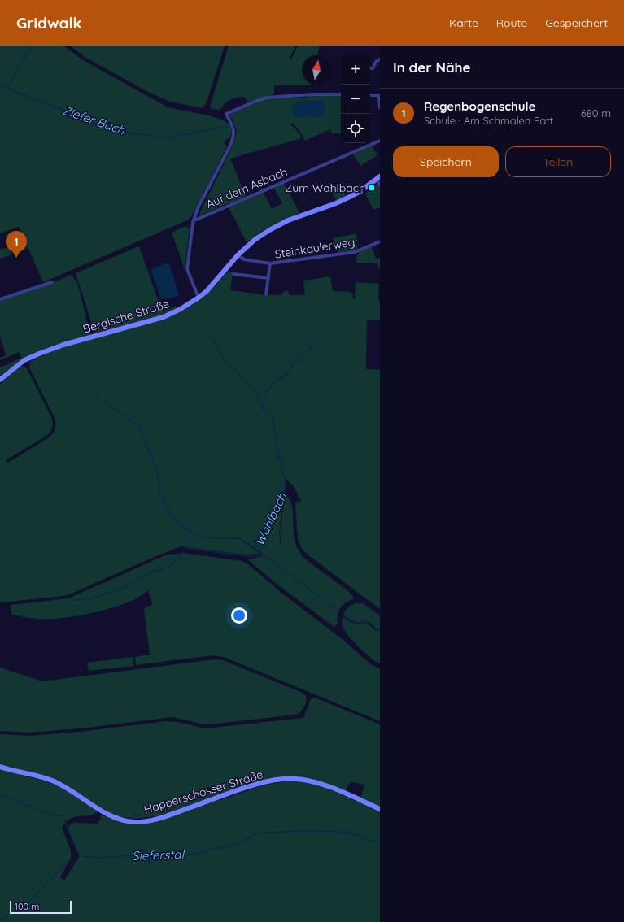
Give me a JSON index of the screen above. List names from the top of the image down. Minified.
{"streets":{"main road":["Bergische Straße","Happerschosser Straße"],"street":["Auf dem Asbach","Steinkaulerweg"]},"crossings":[["Steinkaulerweg","Bergische Straße"]],"water":["Ziefer Bach","Wahlbach","Sieferstal"],"places":{"transit":["Zum Wahlbach"]},"scale_bar":"100 m","north":"top","page":{"header":"Gridwalk","nav":["Karte","Route","Gespeichert"],"heading":"In der Nähe","map_buttons":["+","−"],"list":[{"mark":"1","name":"Regenbogenschule","note":"Schule · Am Schmalen Patt","value":"680 m"}],"buttons":["Speichern","Teilen"],"pins":"1","scale":"100 m"}}
